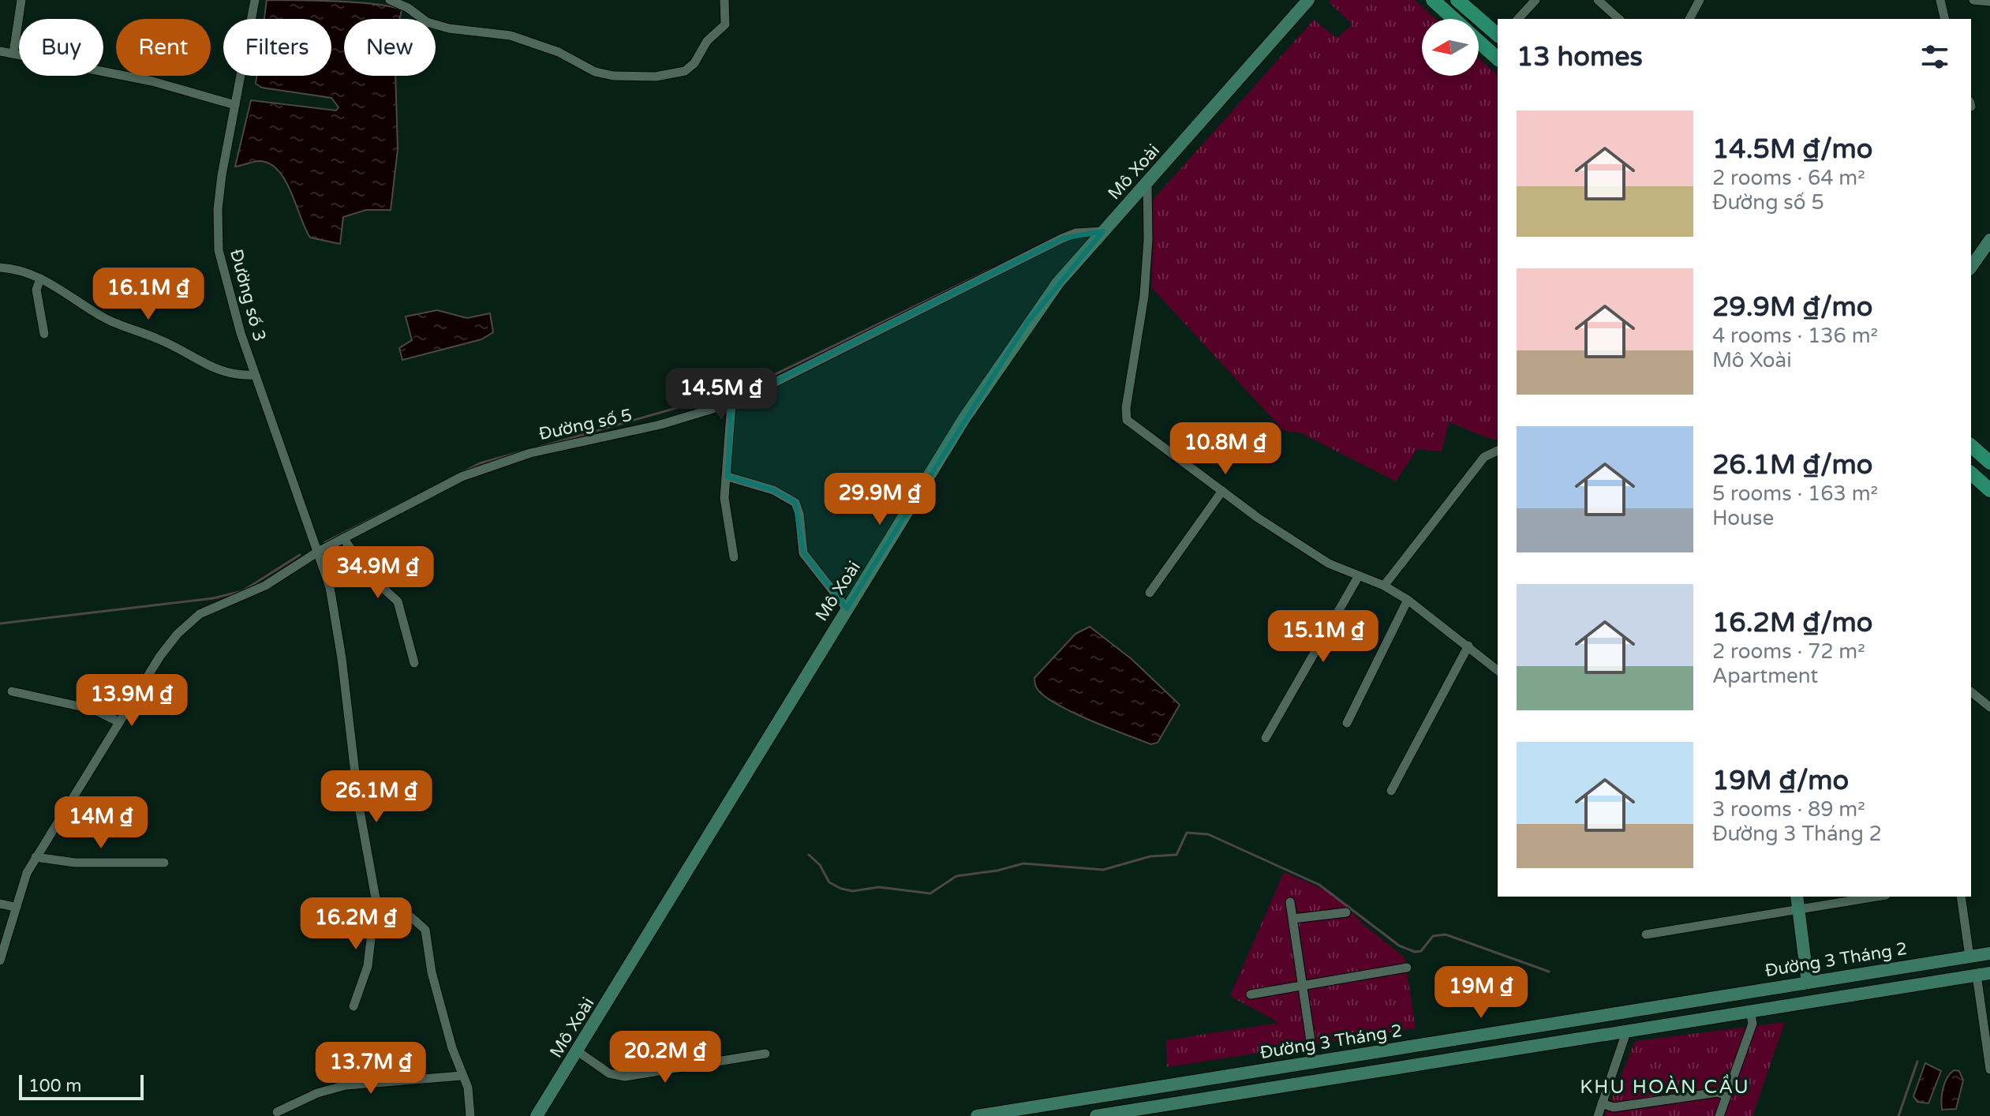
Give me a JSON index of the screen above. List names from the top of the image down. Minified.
{"streets":{"main road":["Mô Xoài","Đường 3 Tháng 2"],"street":["Đường số 3","Đường số 5"]},"crossings":[["Mô Xoài","Đường số 5"],["Đường số 3","Đường số 5"]],"districts":["KHU HOÀN CẦU"],"scale_bar":"100 m","north":"left","page":{"chip":["Buy","Rent","Filters","New"],"heading":"13 homes","list":[{"name":"14.5M ₫/mo","note":"2 rooms · 64 m² · Đường số 5"},{"name":"29.9M ₫/mo","note":"4 rooms · 136 m² · Mô Xoài"},{"name":"26.1M ₫/mo","note":"5 rooms · 163 m² · House"},{"name":"16.2M ₫/mo","note":"2 rooms · 72 m² · Apartment"},{"name":"19M ₫/mo","note":"3 rooms · 89 m² · Đường 3 Tháng 2"}],"price":["16.1M ₫","14.5M ₫","10.8M ₫","29.9M ₫","34.9M ₫","15.1M ₫","13.9M ₫","26.1M ₫","14M ₫","16.2M ₫","19M ₫","20.2M ₫","13.7M ₫"],"scale":"100 m"}}
